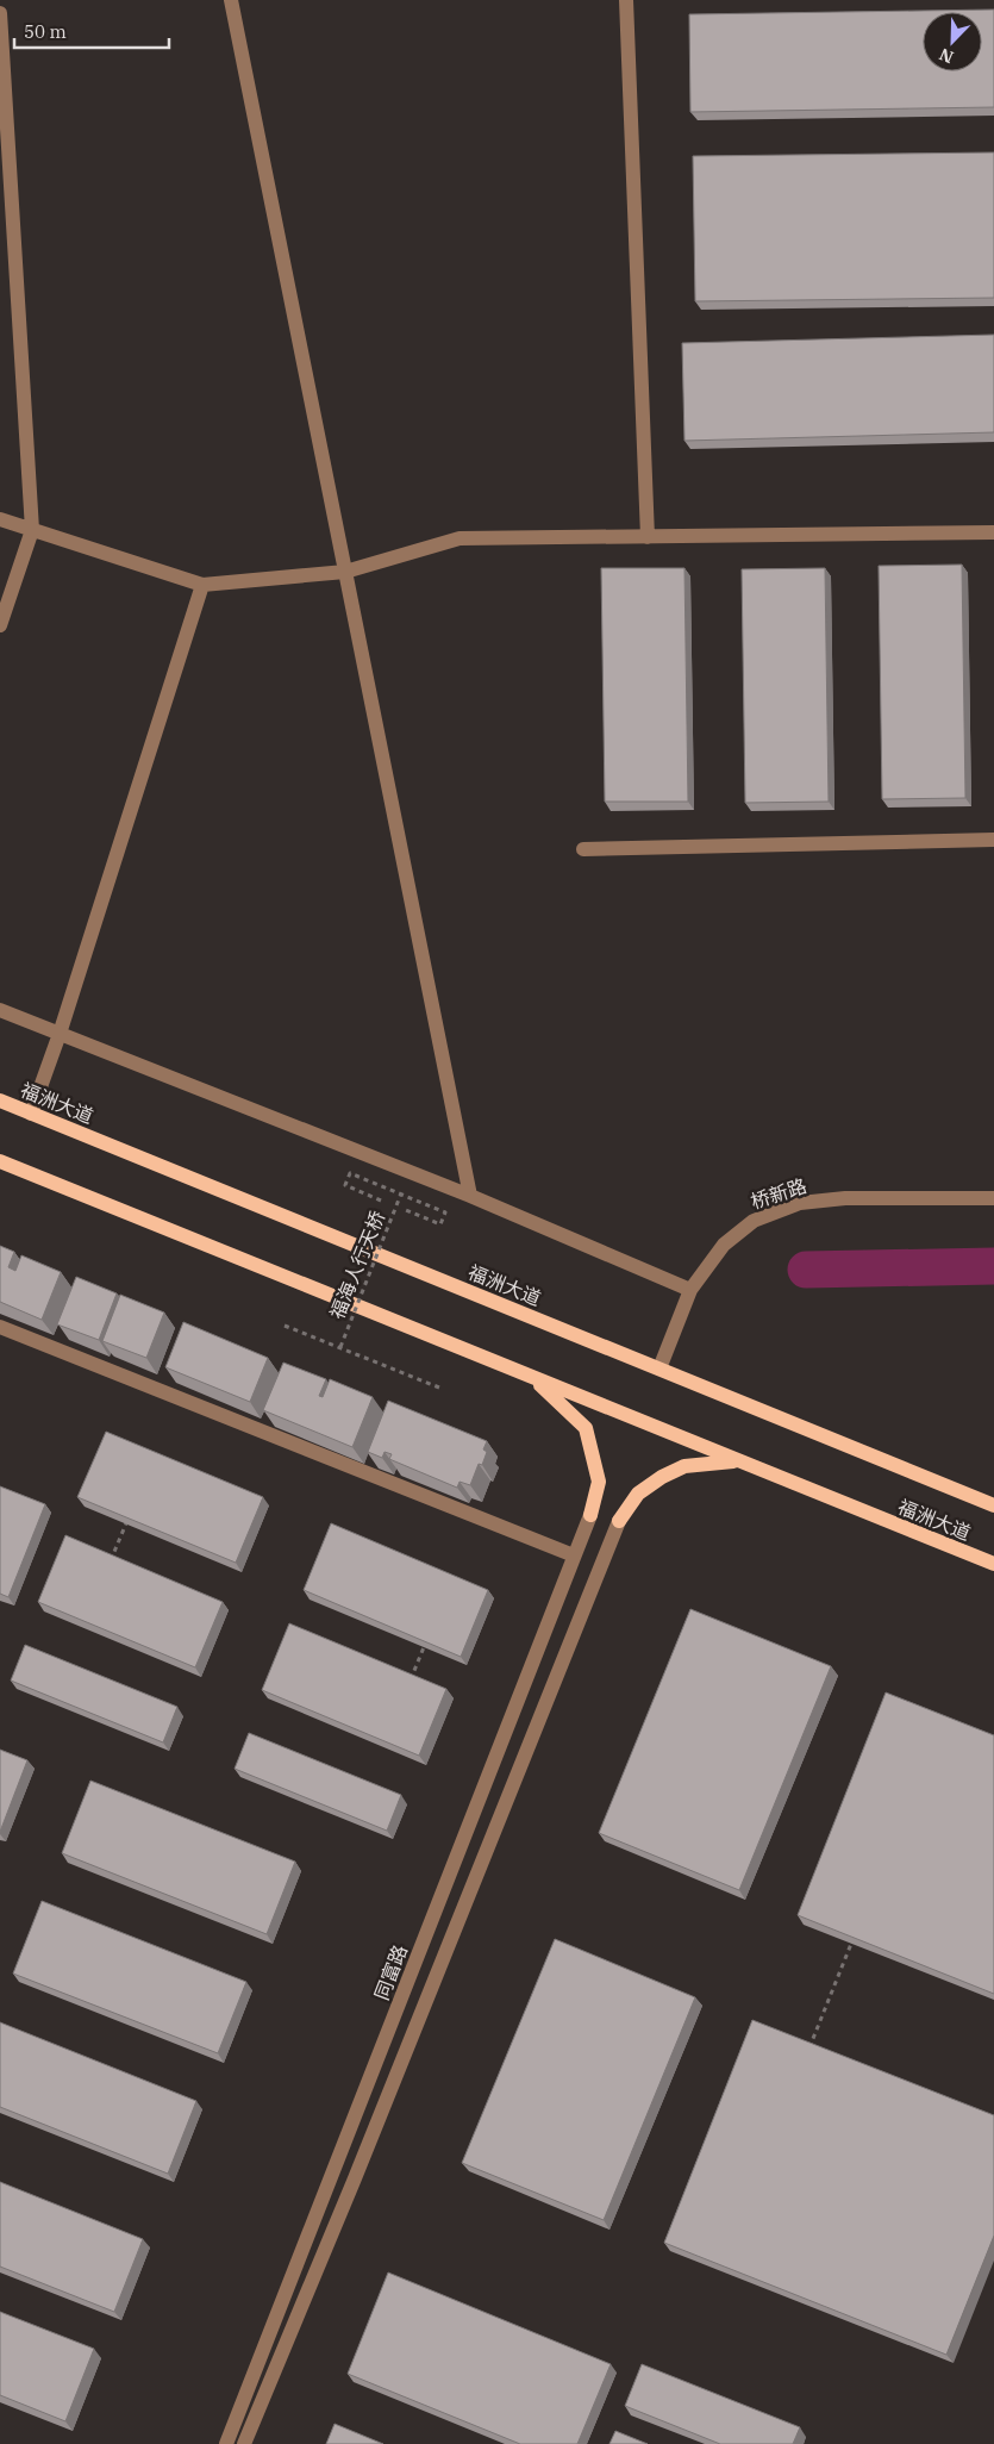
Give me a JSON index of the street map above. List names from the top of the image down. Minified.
{"streets":{"main road":["福洲大道"],"street":["桥新路","同富路"],"path":["福海人行天桥"]},"crossings":[["福洲大道","桥新路"]],"scale_bar":"50 m","north":"bottom left"}
